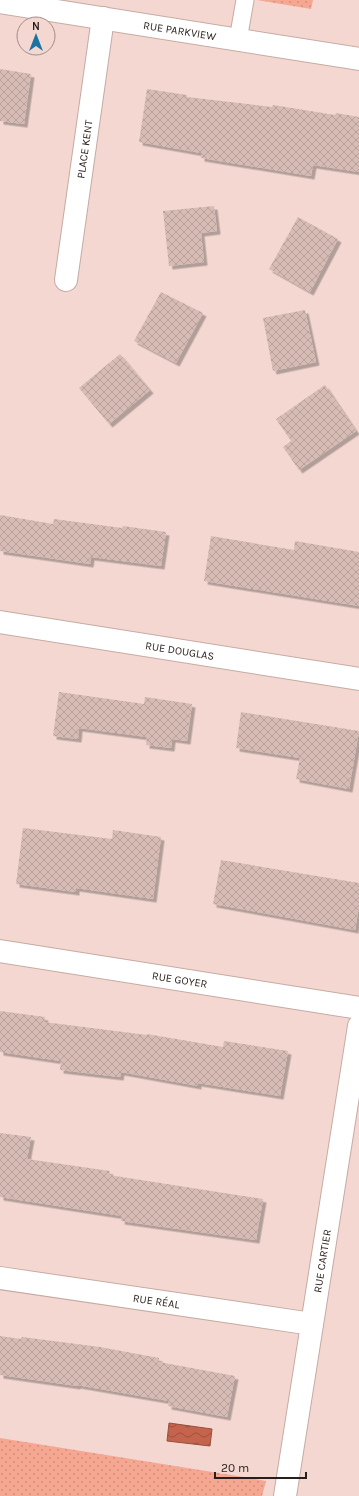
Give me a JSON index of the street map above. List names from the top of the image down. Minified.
{"streets":{"street":["RUE PARKVIEW","PLACE KENT","RUE DOUGLAS","RUE GOYER","RUE CARTIER","RUE RÉAL"]},"crossings":[["RUE PARKVIEW","PLACE KENT"],["RUE CARTIER","RUE RÉAL"]],"scale_bar":"20 m","north":"top"}
